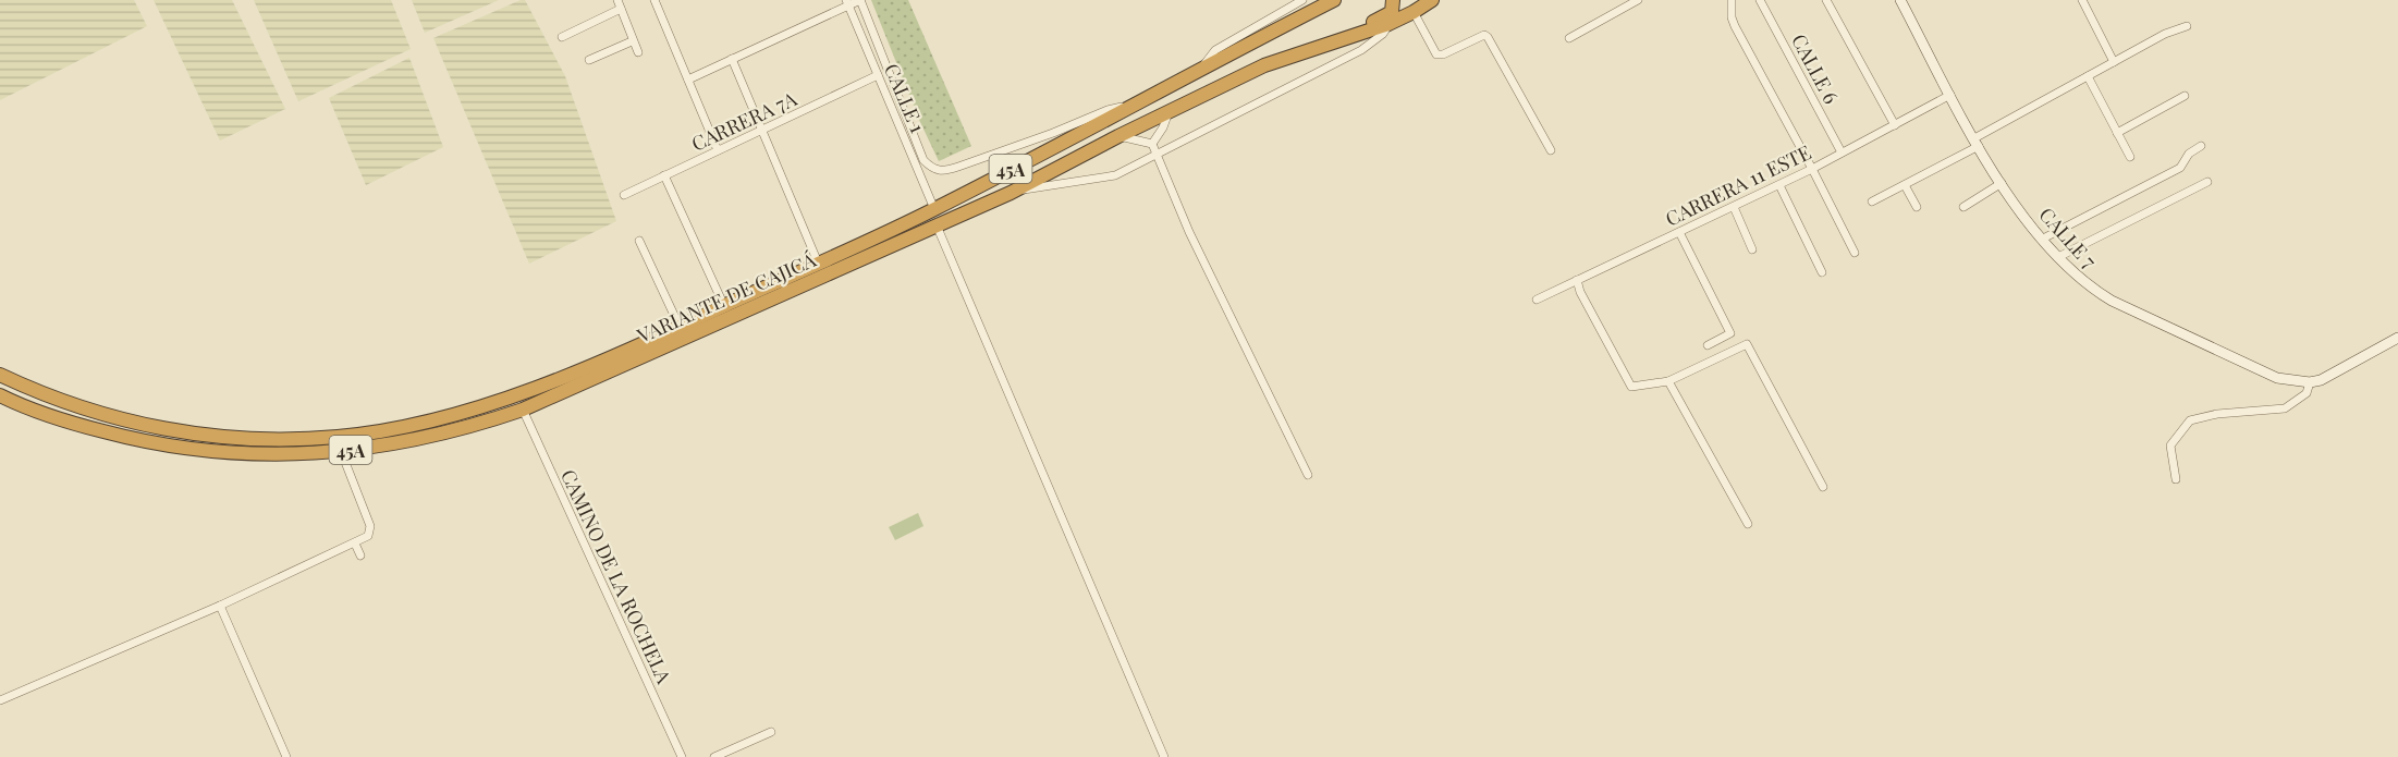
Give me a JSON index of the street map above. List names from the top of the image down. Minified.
{"streets":{"highway":["45A","VARIANTE DE CAJICÁ"],"street":["CALLE 6","CALLE 1","CARRERA 7A","CARRERA 11 ESTE","CALLE 7","CAMINO DE LA ROCHELA"]},"crossings":[["CALLE 6","CARRERA 11 ESTE"],["CALLE 1","CARRERA 7A"],["CALLE 1","VARIANTE DE CAJICÁ"],["CARRERA 11 ESTE","CALLE 7"],["VARIANTE DE CAJICÁ","CAMINO DE LA ROCHELA"]]}
